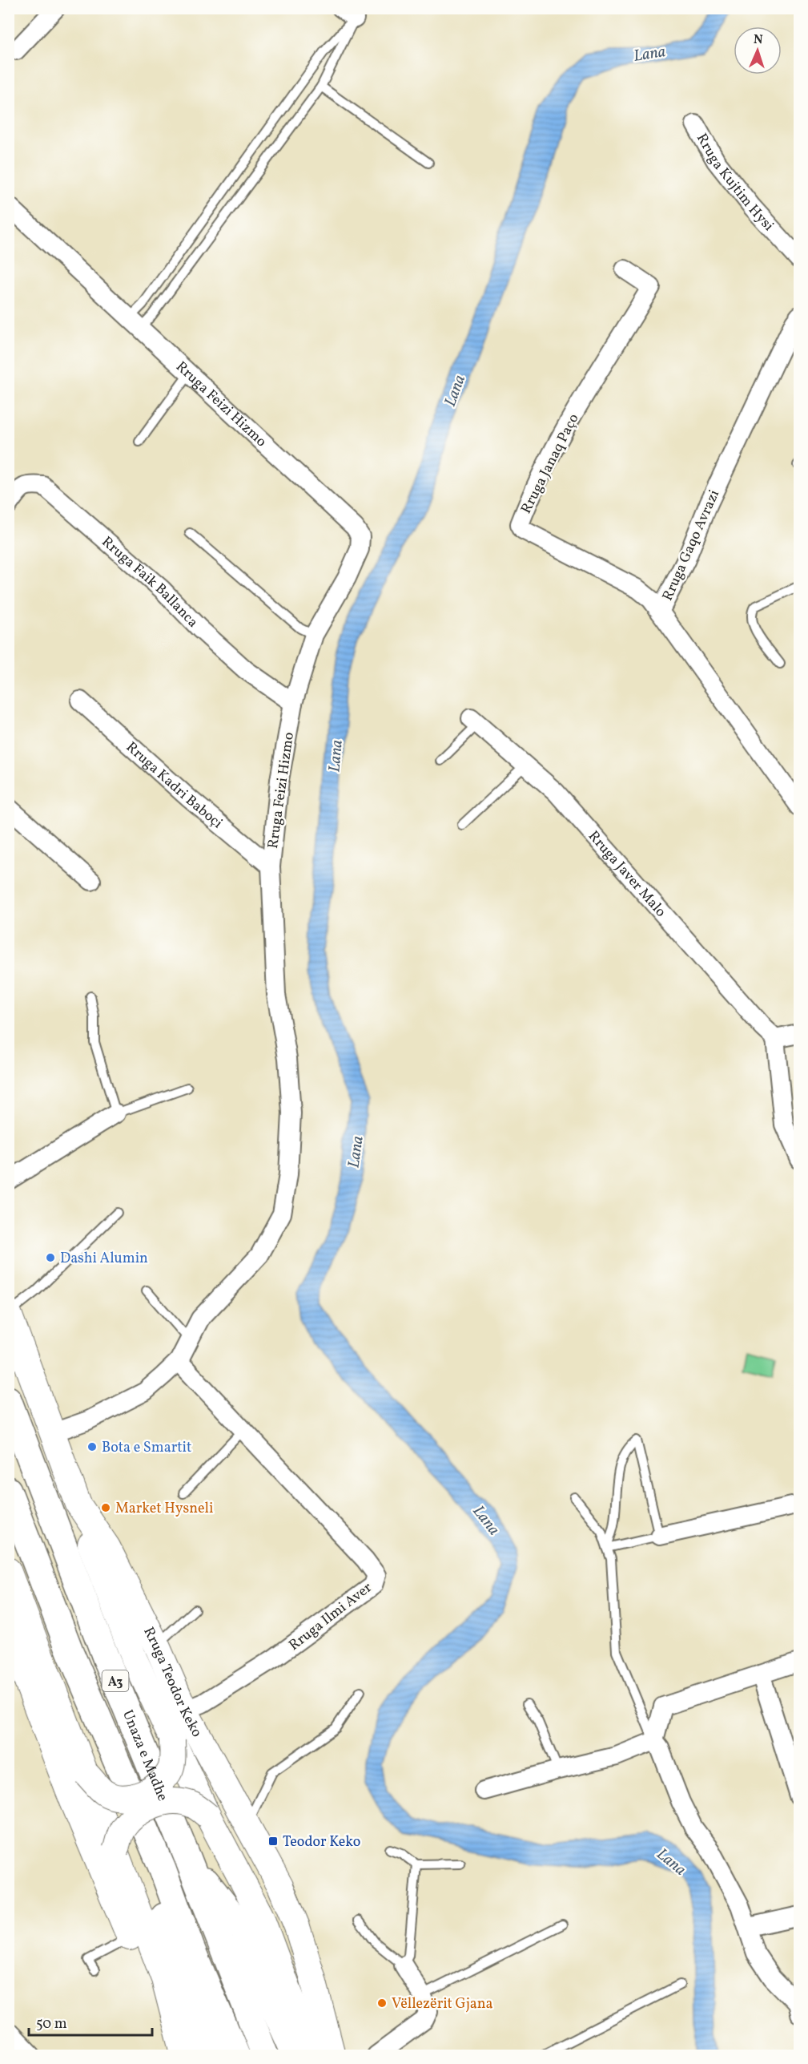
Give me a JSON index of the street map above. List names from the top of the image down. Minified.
{"streets":{"highway":["A3","Unaza e Madhe"],"main road":["Rruga Teodor Keko"],"street":["Rruga Kujtim Hysi","Rruga Feizi Hizmo","Rruga Janaq Paço","Rruga Gaqo Avrazi","Rruga Faik Ballanca","Rruga Kadri Baboçi","Rruga Javer Malo","Rruga Ilmi Aver"]},"crossings":[["Rruga Feizi Hizmo","Rruga Faik Ballanca"],["Rruga Feizi Hizmo","Rruga Kadri Baboçi"],["Rruga Feizi Hizmo","Rruga Ilmi Aver"],["Rruga Feizi Hizmo","Rruga Teodor Keko"],["Rruga Janaq Paço","Rruga Gaqo Avrazi"],["Rruga Ilmi Aver","Rruga Teodor Keko"]],"water":["Lana"],"places":{"other":["Dashi Alumin","Bota e Smartit","Market Hysneli","Vëllezërit Gjana"],"transit":["Teodor Keko"]},"scale_bar":"50 m","north":"top"}
